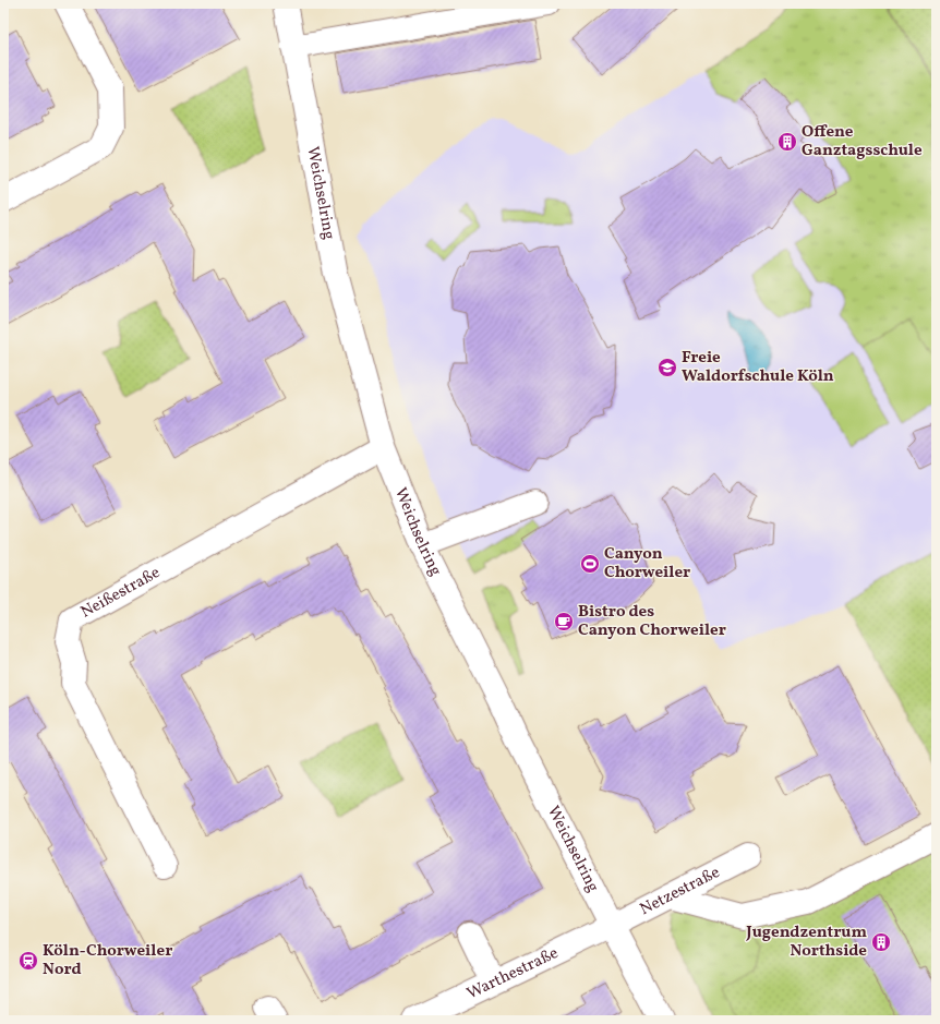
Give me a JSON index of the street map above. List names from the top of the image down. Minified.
{"streets":{"street":["Weichselring","Neißestraße","Netzestraße","Warthestraße"]},"crossings":[["Weichselring","Neißestraße"],["Weichselring","Netzestraße"],["Weichselring","Warthestraße"],["Netzestraße","Warthestraße"]],"places":{"building":["Offene Ganztagsschule","Jugendzentrum Northside"],"school or university":["Freie Waldorfschule Köln"],"sports":["Canyon Chorweiler"],"cafe":["Bistro des Canyon Chorweiler"],"station":["Köln-Chorweiler Nord"]}}
